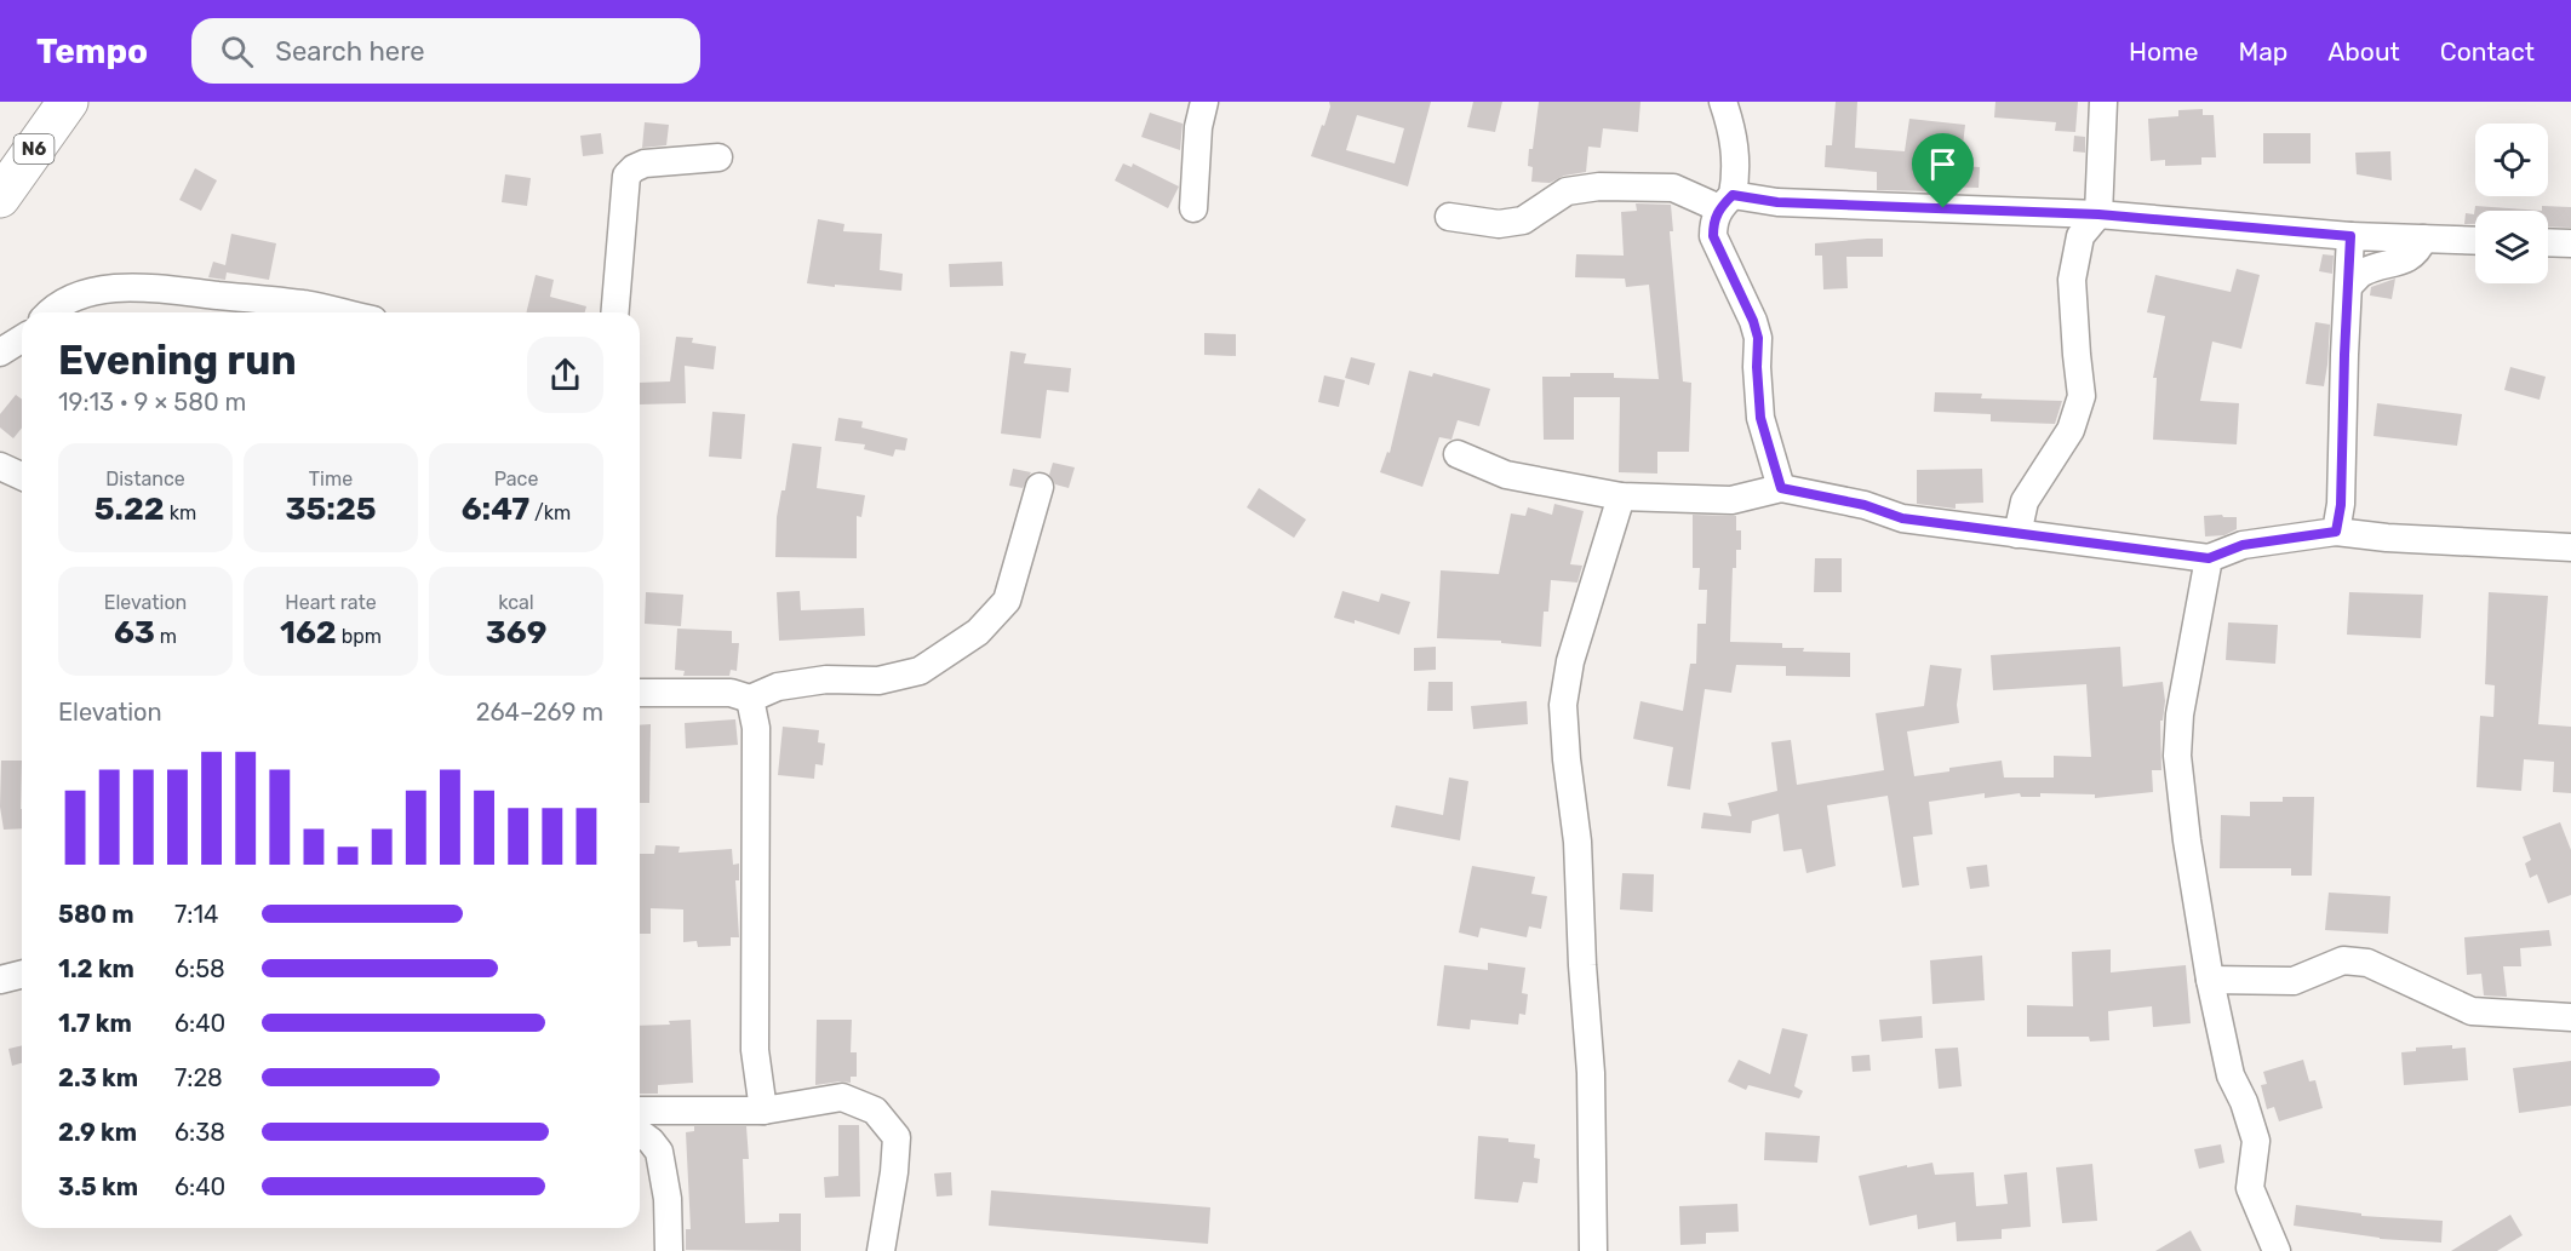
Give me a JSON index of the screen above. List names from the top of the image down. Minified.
{"streets":{"highway":["N6"]},"page":{"header":"Tempo","search":"Search here","nav":["Home","Map","About","Contact"],"heading":["Evening run","19:13 · 9 × 580 m"],"stats":[["Distance","5.22 km"],["Time","35:25"],["Pace","6:47 /km"],["Elevation","63 m"],["Heart rate","162 bpm"],["kcal","369"]],"chart":["Elevation","264–269 m"],"list":[{"name":"580 m","note":"7:14"},{"name":"1.2 km","note":"6:58"},{"name":"1.7 km","note":"6:40"},{"name":"2.3 km","note":"7:28"},{"name":"2.9 km","note":"6:38"},{"name":"3.5 km","note":"6:40"}]}}
